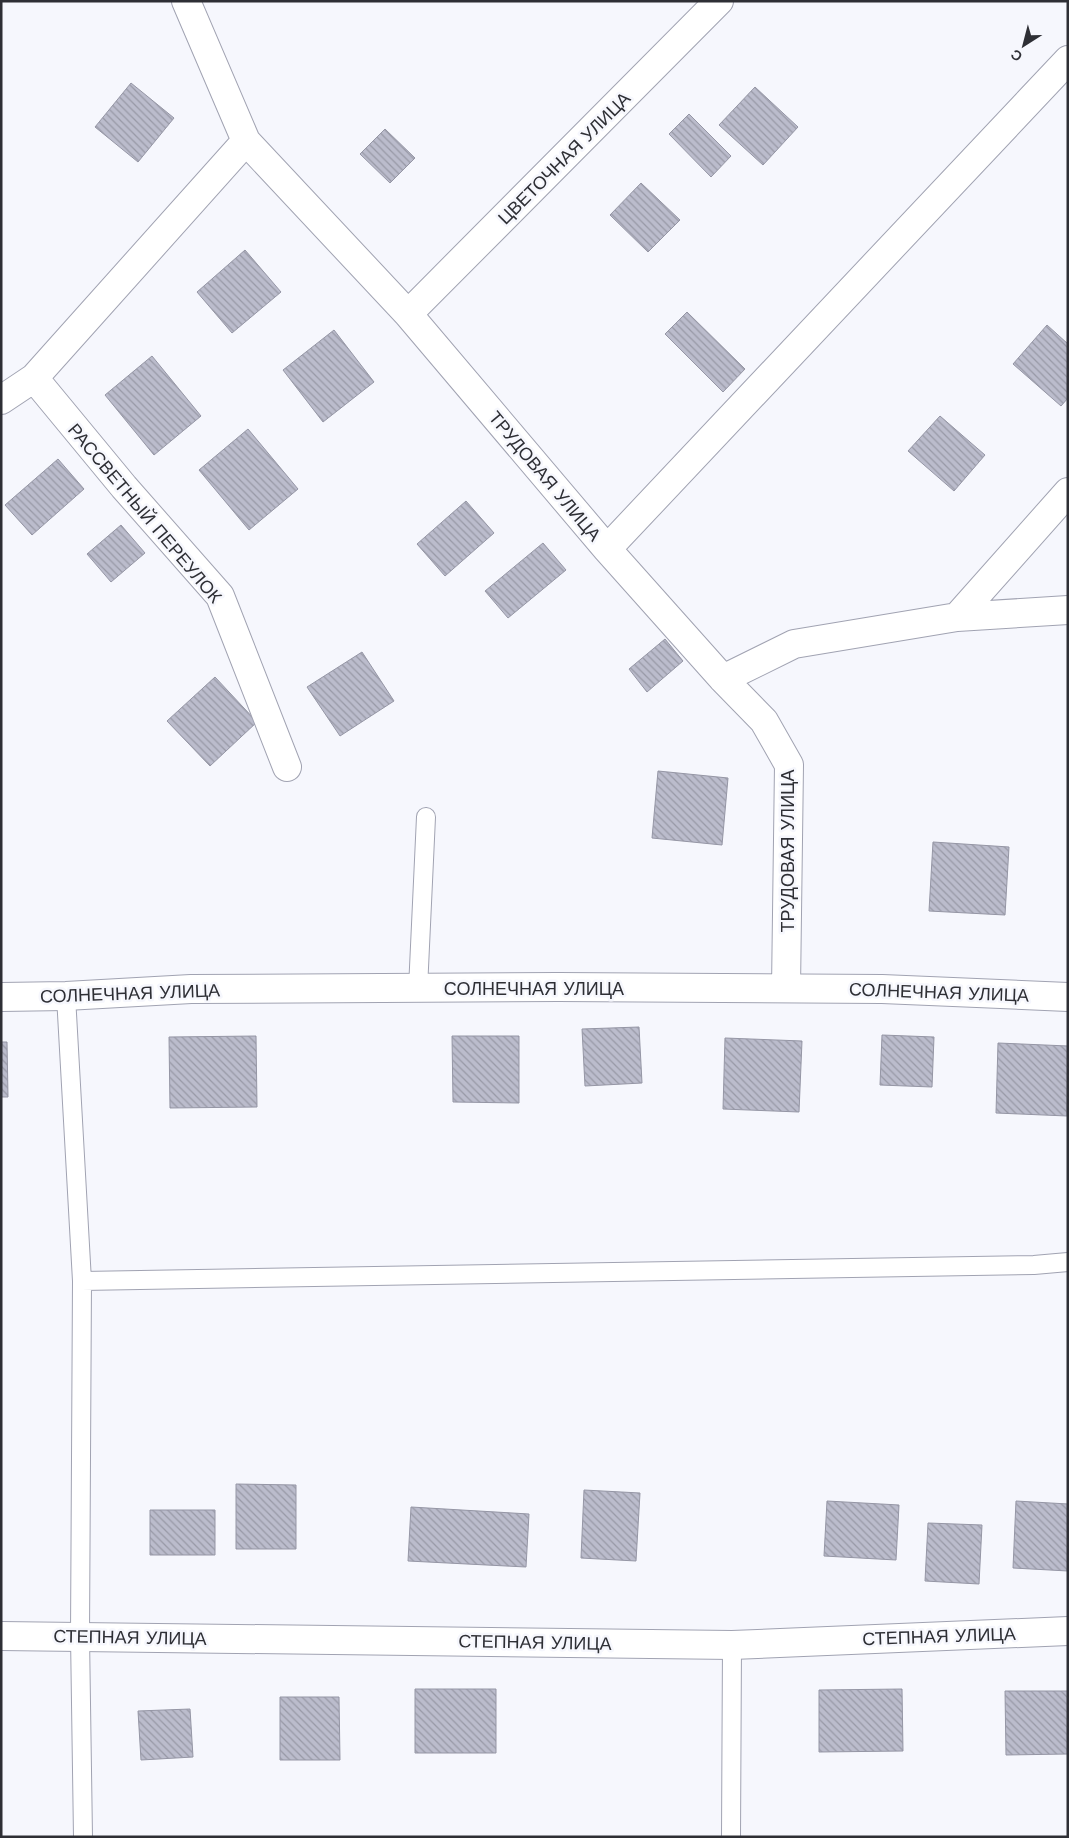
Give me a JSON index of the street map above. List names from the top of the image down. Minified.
{"streets":{"street":["ЦВЕТОЧНАЯ УЛИЦА","ТРУДОВАЯ УЛИЦА","РАССВЕТНЫЙ ПЕРЕУЛОК","СОЛНЕЧНАЯ УЛИЦА","СТЕПНАЯ УЛИЦА"]},"crossings":[["ЦВЕТОЧНАЯ УЛИЦА","ТРУДОВАЯ УЛИЦА"],["ТРУДОВАЯ УЛИЦА","СОЛНЕЧНАЯ УЛИЦА"]],"north":"bottom left"}
